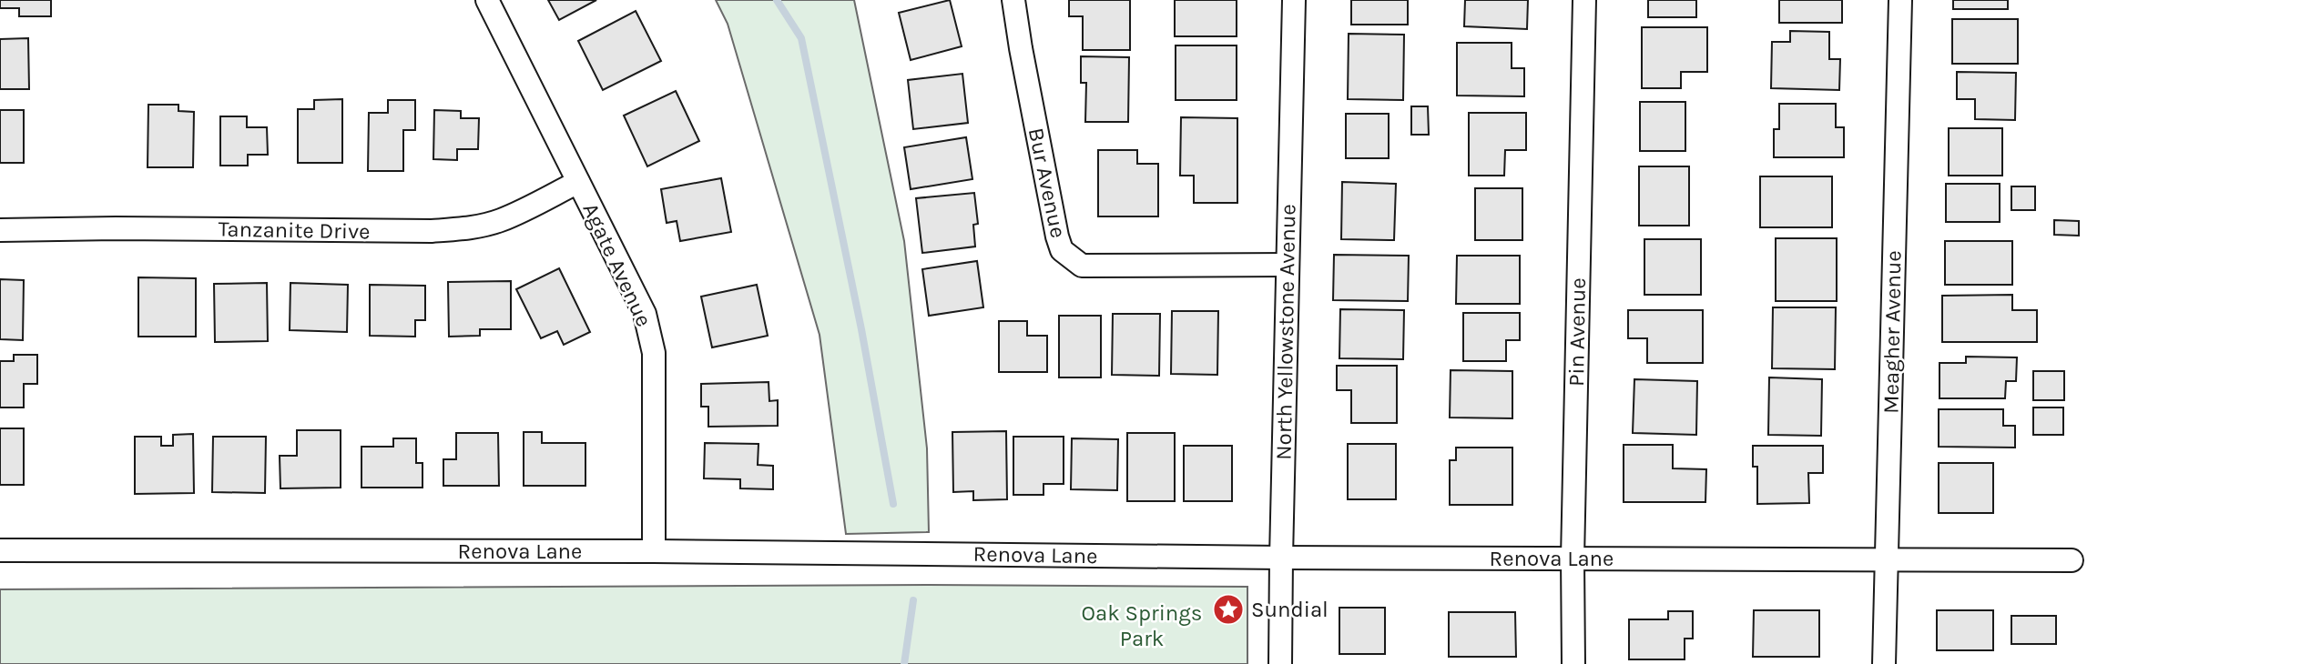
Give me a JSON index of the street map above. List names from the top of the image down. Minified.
{"streets":{"street":["Bur Avenue","Tanzanite Drive","Agate Avenue","North Yellowstone Avenue","Pin Avenue","Meagher Avenue","Renova Lane"]},"crossings":[["Bur Avenue","North Yellowstone Avenue"],["Tanzanite Drive","Agate Avenue"],["Agate Avenue","Renova Lane"],["North Yellowstone Avenue","Renova Lane"],["Pin Avenue","Renova Lane"],["Meagher Avenue","Renova Lane"]],"parks":["Oak Springs Park"],"places":{"place":["Sundial"]}}
